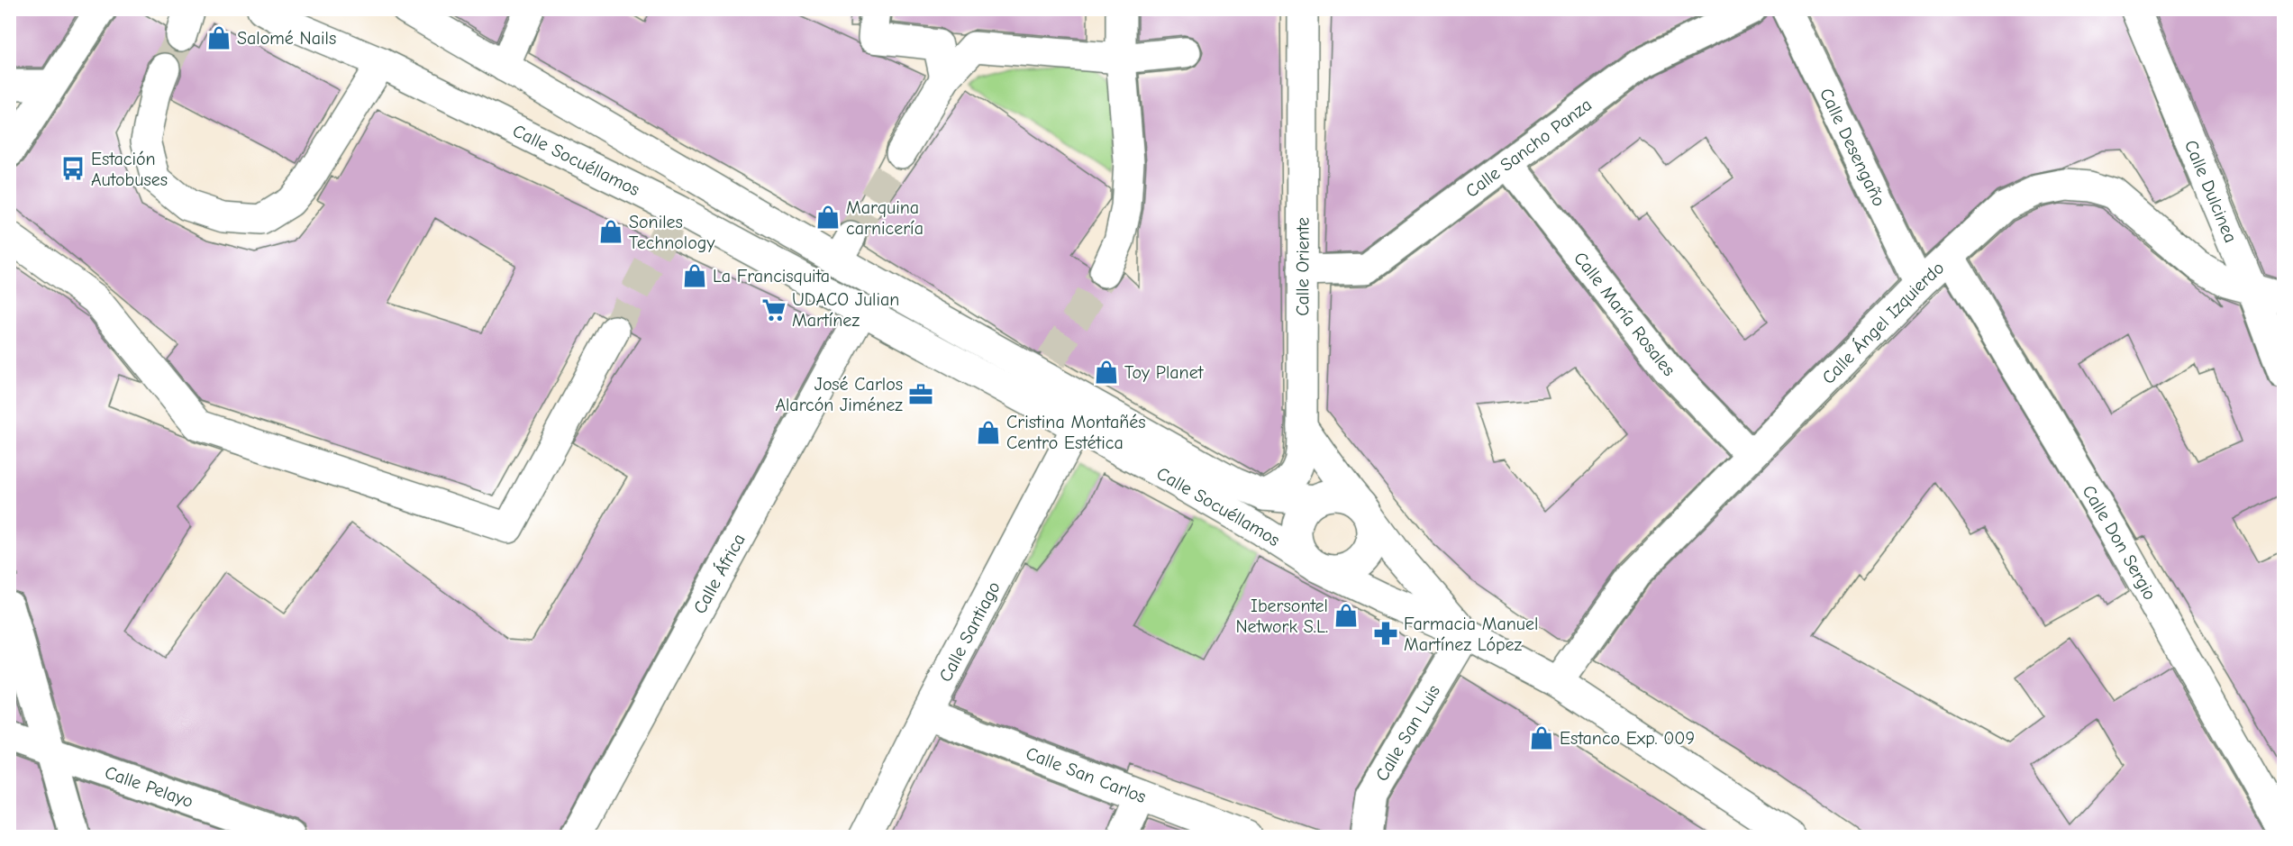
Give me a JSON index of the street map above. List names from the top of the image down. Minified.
{"streets":{"street":["Calle Desengaño","Calle Sancho Panza","Calle Socuéllamos","Calle Dulcinea","Calle Oriente","Calle María Rosales","Calle Ángel Izquierdo","Calle Don Sergio","Calle África","Calle Santiago","Calle San Luis","Calle San Carlos","Calle Pelayo"]},"crossings":[["Calle Desengaño","Calle Ángel Izquierdo"],["Calle Sancho Panza","Calle Oriente"],["Calle Sancho Panza","Calle María Rosales"],["Calle Socuéllamos","Calle Oriente"],["Calle Socuéllamos","Calle Ángel Izquierdo"],["Calle Socuéllamos","Calle África"],["Calle Socuéllamos","Calle Santiago"],["Calle Socuéllamos","Calle San Luis"],["Calle Dulcinea","Calle Ángel Izquierdo"],["Calle María Rosales","Calle Ángel Izquierdo"],["Calle Ángel Izquierdo","Calle Don Sergio"],["Calle Santiago","Calle San Carlos"]],"places":{"shop":["Salomé Nails","Marquina carnicería","Soniles Technology","La Francisquita","Toy Planet","Cristina Montañés Centro Estética","Ibersontel Network S.L.","Estanco Exp. 009"],"bus stop":["Estación Autobuses"],"supermarket":["UDACO Julian Martínez"],"office":["José Carlos Alarcón Jiménez"],"pharmacy":["Farmacia Manuel Martínez López"]}}
